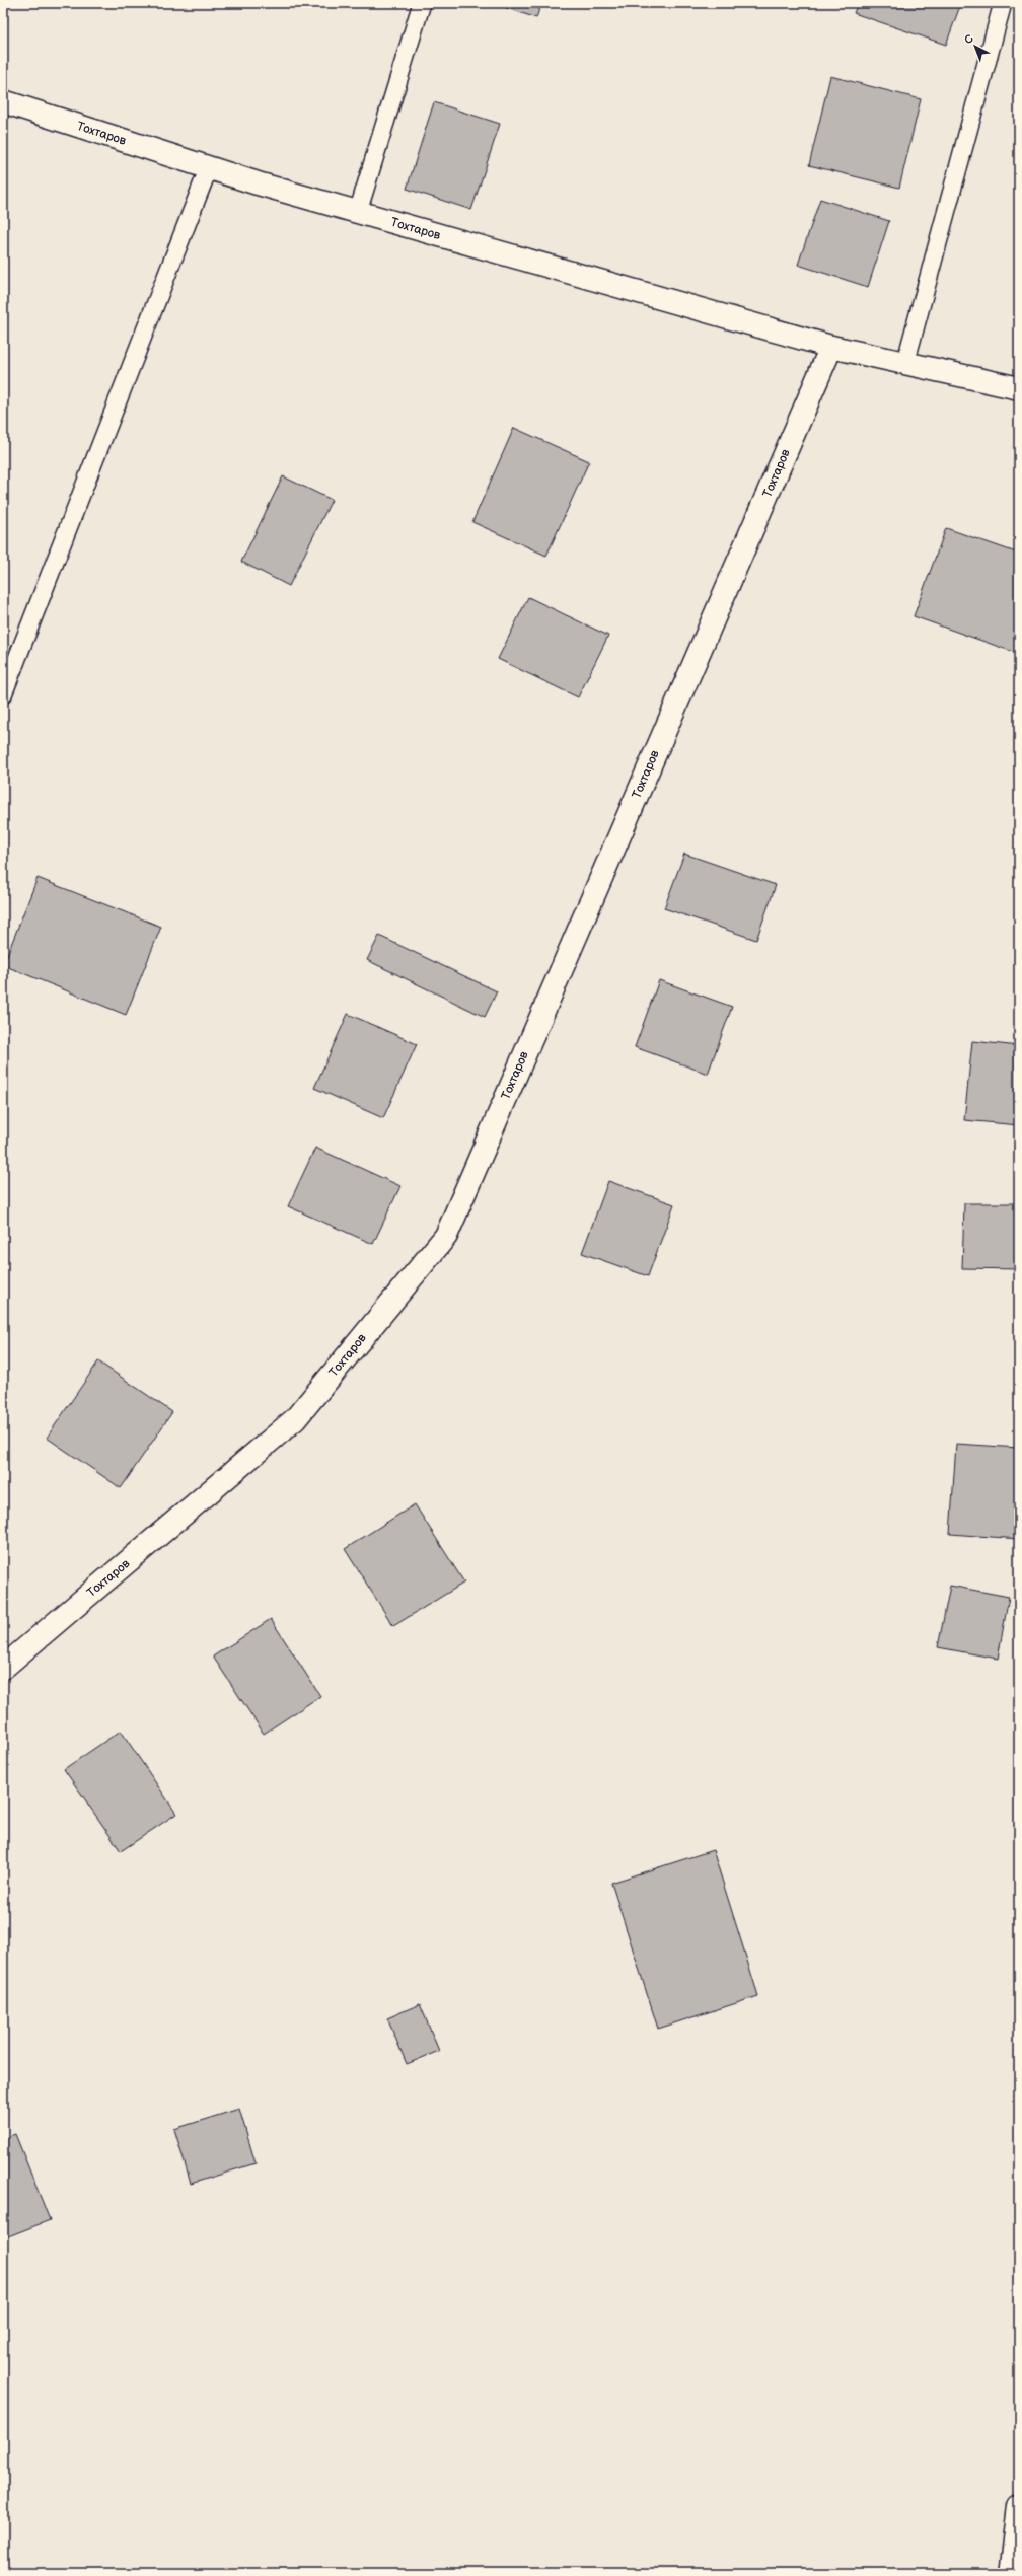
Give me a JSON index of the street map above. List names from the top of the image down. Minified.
{"streets":{"street":["Тохтаров"]},"north":"top left"}
